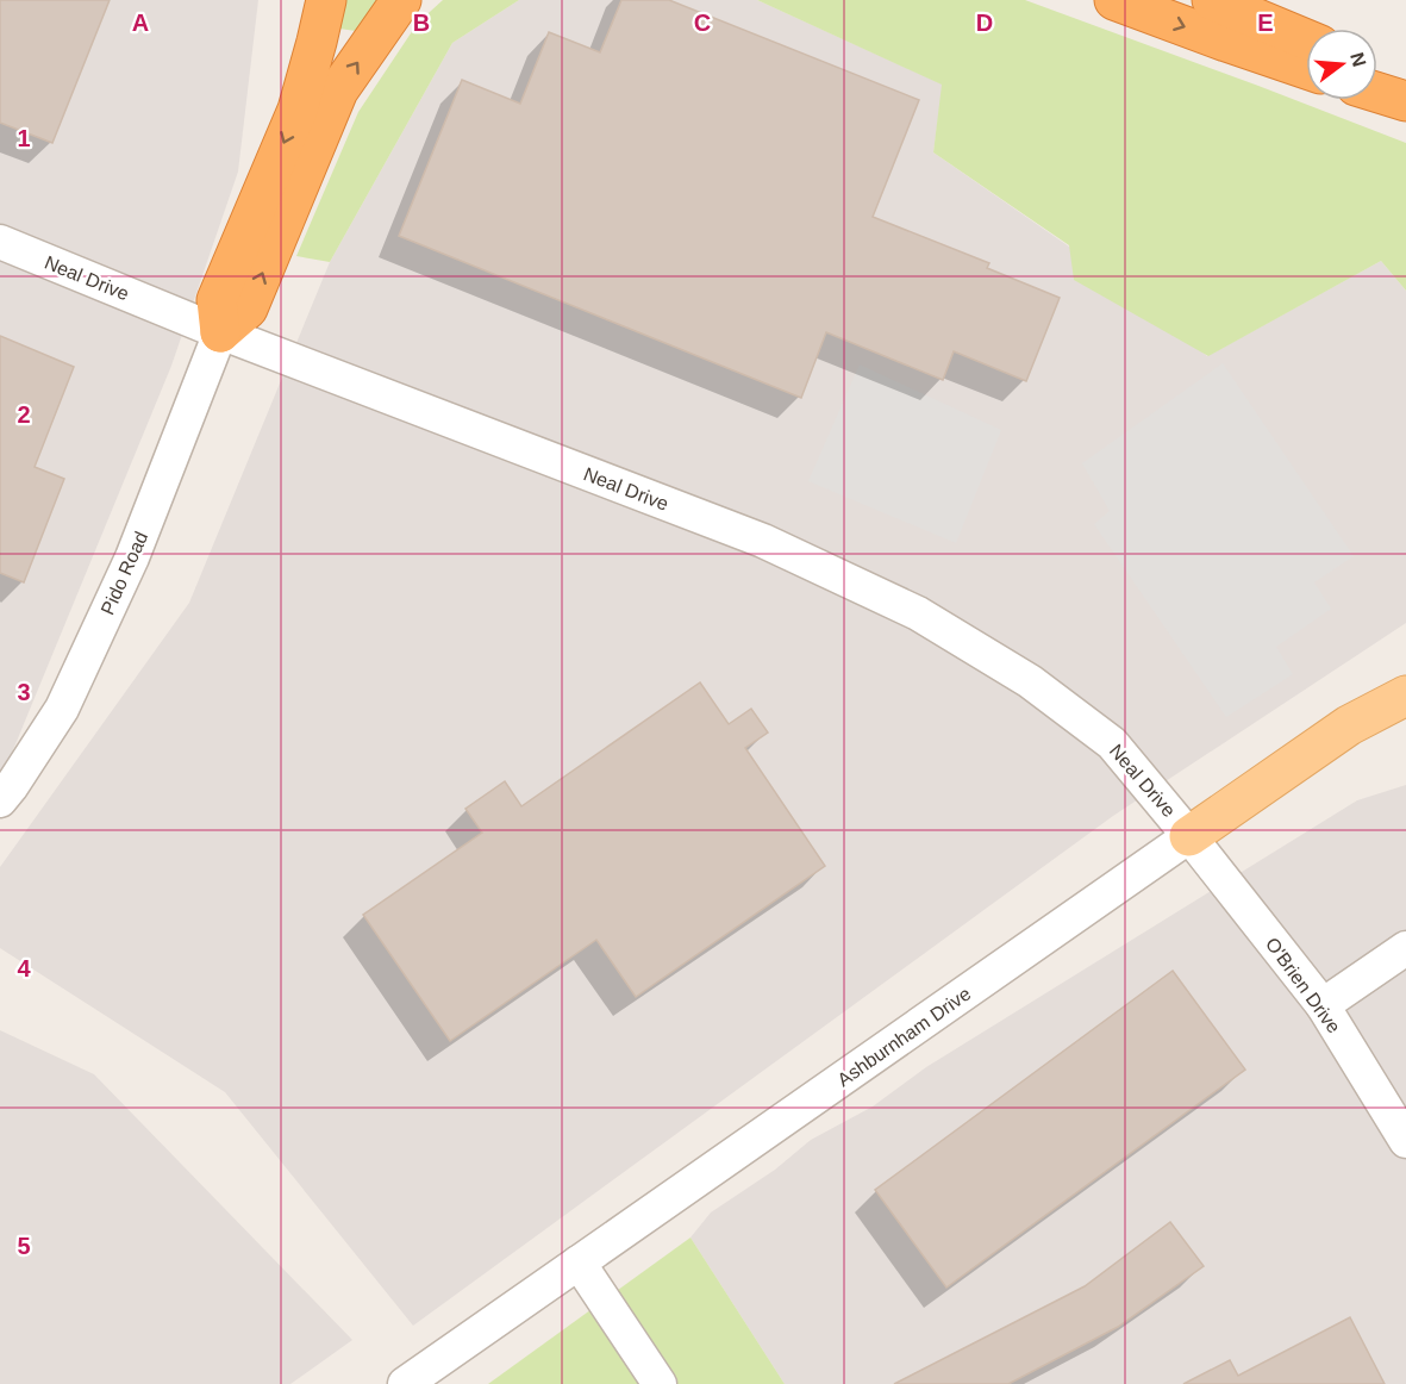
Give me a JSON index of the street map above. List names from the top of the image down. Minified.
{"streets":{"main road":["Ashburnham Drive"],"street":["Neal Drive","Pido Road","O'Brien Drive"]},"crossings":[["Neal Drive","Pido Road"],["Neal Drive","O'Brien Drive"],["Neal Drive","Ashburnham Drive"],["O'Brien Drive","Ashburnham Drive"]],"north":"right","grid":{"columns":["A","B","C","D","E"],"rows":["1","2","3","4","5"]}}
